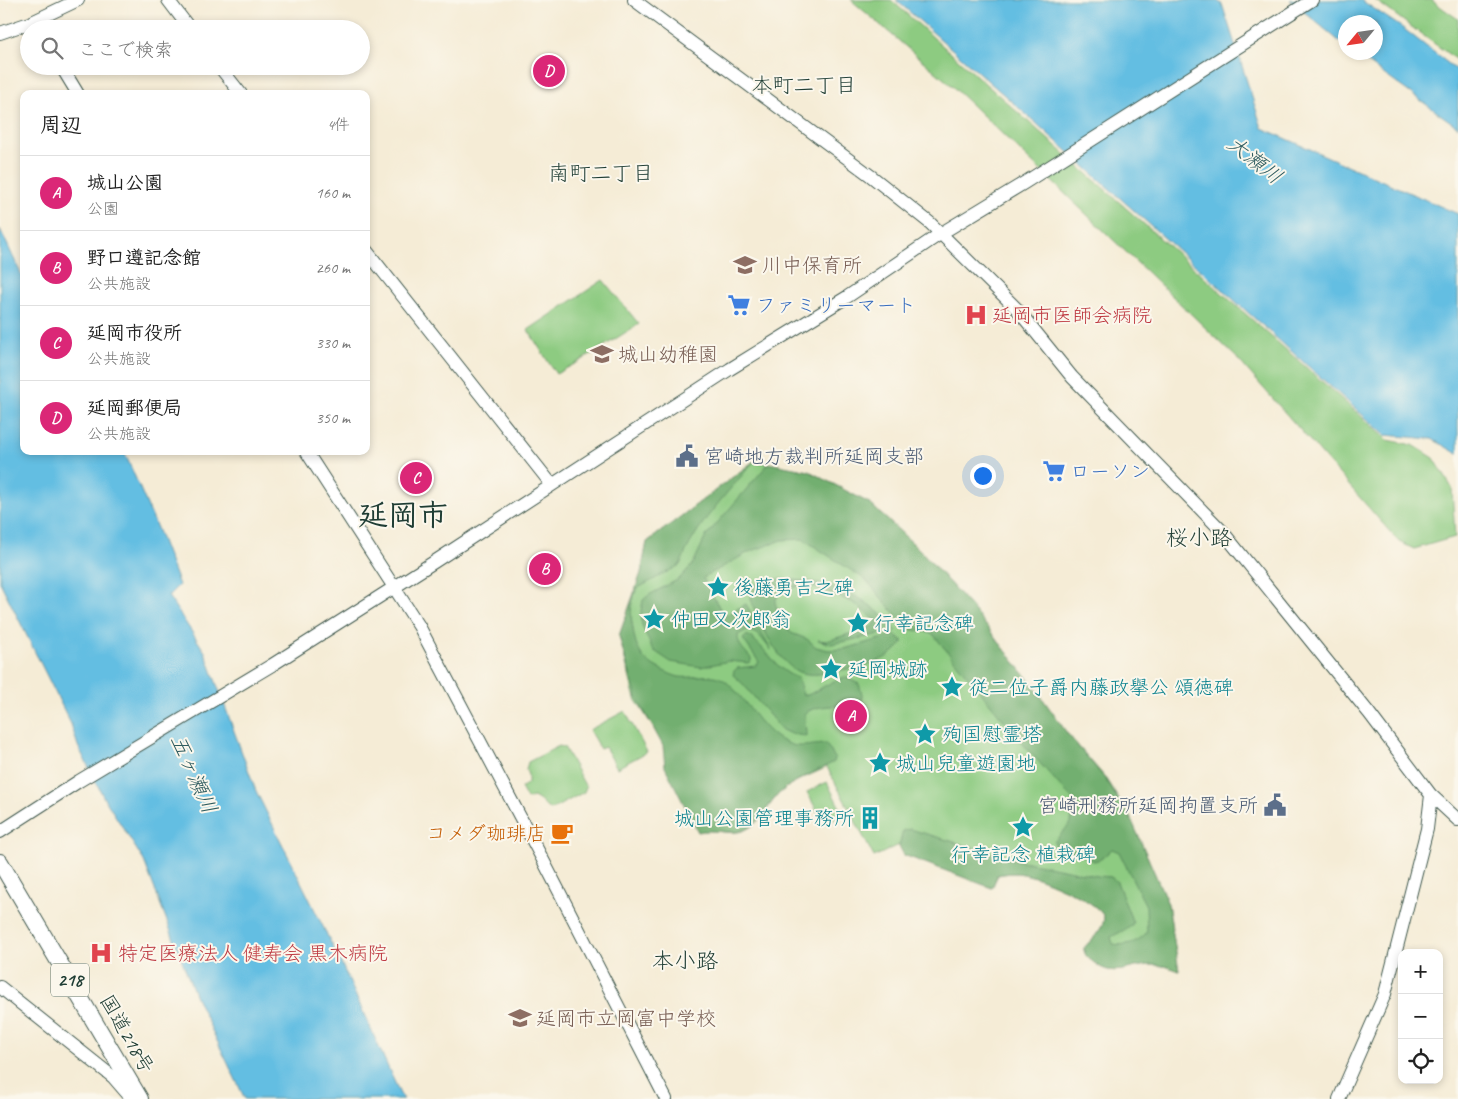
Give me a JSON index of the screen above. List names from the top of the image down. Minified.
{"streets":{"highway":["218","国道218号"]},"districts":["本町二丁目","南町二丁目","延岡市","桜小路","本小路"],"water":["大瀬川","五ヶ瀬川"],"places":{"school or university":["川中保育所","城山幼稚園","延岡市立岡富中学校"],"supermarket":["ファミリーマート","ローソン"],"hospital":["延岡市医師会病院","特定医療法人 健寿会 黒木病院"],"public building":["宮崎地方裁判所延岡支部","宮崎刑務所延岡拘置支所"],"place":["後藤勇吉之碑","仲田又次郎翁","行幸記念碑","延岡城跡","従二位子爵内藤政擧公 頌徳碑","殉国慰霊塔","城山兒童遊園地","行幸記念 植栽碑"],"building":["城山公園管理事務所"],"cafe":["コメダ珈琲店"]},"north":"bottom left","page":{"search":"ここで検索","pins":["D","C","B","A"],"heading":["周辺","4件"],"list":[{"mark":"A","name":"城山公園","note":"公園","value":"160 m"},{"mark":"B","name":"野口遵記念館","note":"公共施設","value":"260 m"},{"mark":"C","name":"延岡市役所","note":"公共施設","value":"330 m"},{"mark":"D","name":"延岡郵便局","note":"公共施設","value":"350 m"}],"map_buttons":["+","−"]}}
